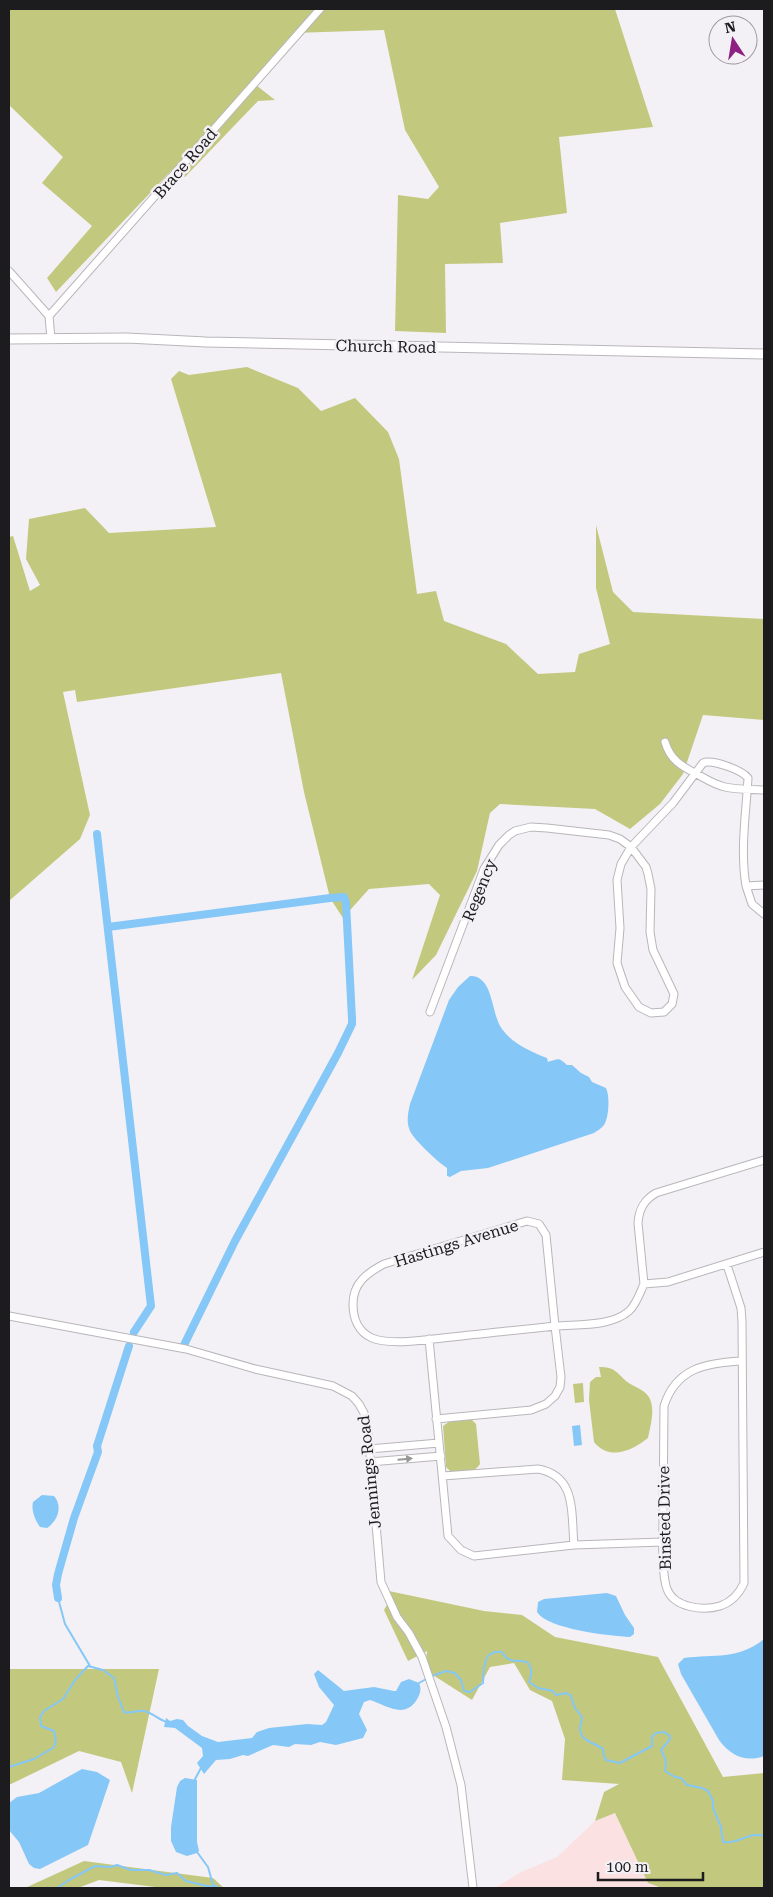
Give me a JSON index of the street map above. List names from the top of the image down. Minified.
{"streets":{"main road":["Church Road"],"street":["Brace Road","Regency","Hastings Avenue","Jennings Road","Binsted Drive"]},"scale_bar":"100 m","north":"top"}
